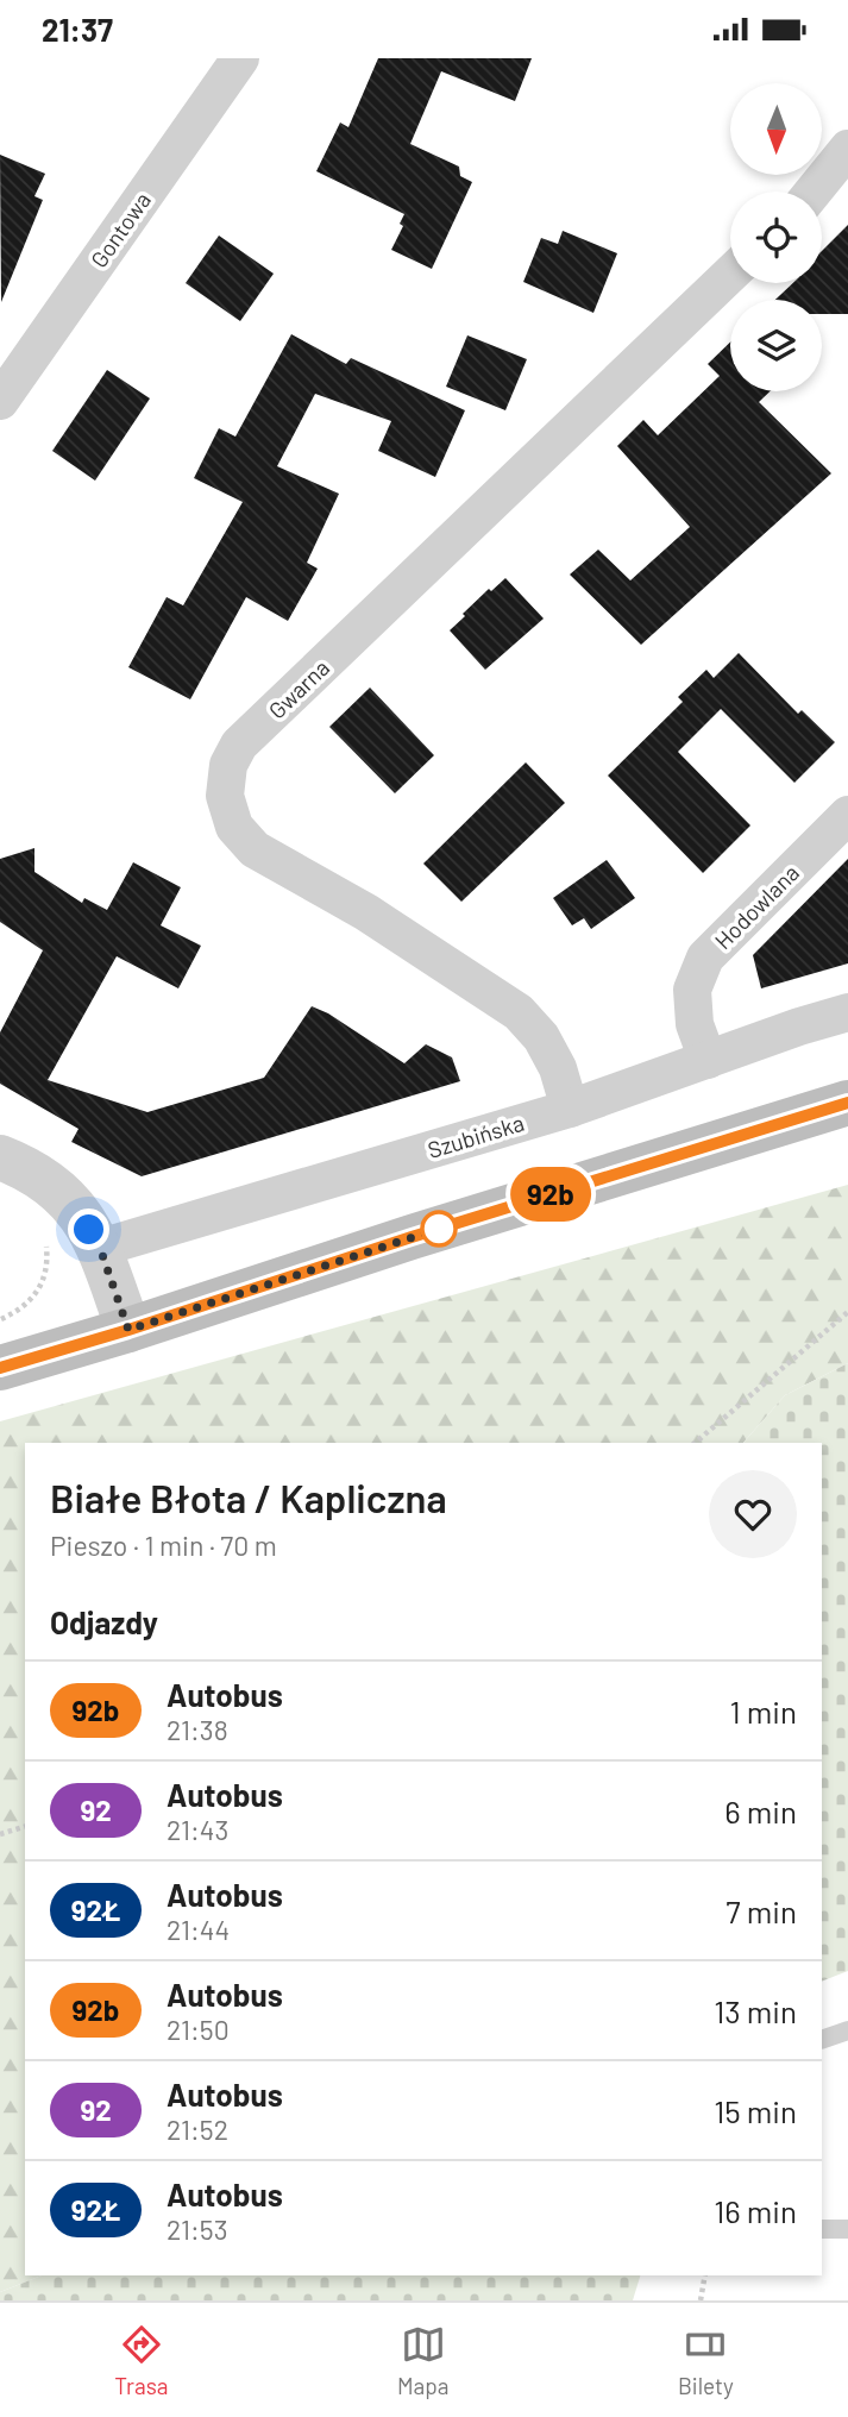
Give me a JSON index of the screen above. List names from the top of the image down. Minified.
{"streets":{"street":["Gontowa","Gwarna","Hodowlana","Szubińska"]},"crossings":[["Gwarna","Szubińska"],["Hodowlana","Szubińska"]],"lines":["bus line 92b"],"north":"bottom","page":{"status":"21:37","on_map":"92b","heading":[["Białe Błota / Kapliczna","Pieszo · 1 min · 70 m"],"Odjazdy"],"list":[{"mark":"92b","name":"Autobus","note":"21:38","value":"1 min"},{"mark":"92","name":"Autobus","note":"21:43","value":"6 min"},{"mark":"92Ł","name":"Autobus","note":"21:44","value":"7 min"},{"mark":"92b","name":"Autobus","note":"21:50","value":"13 min"},{"mark":"92","name":"Autobus","note":"21:52","value":"15 min"},{"mark":"92Ł","name":"Autobus","note":"21:53","value":"16 min"}],"tabs":["Trasa","Mapa","Bilety"]}}
